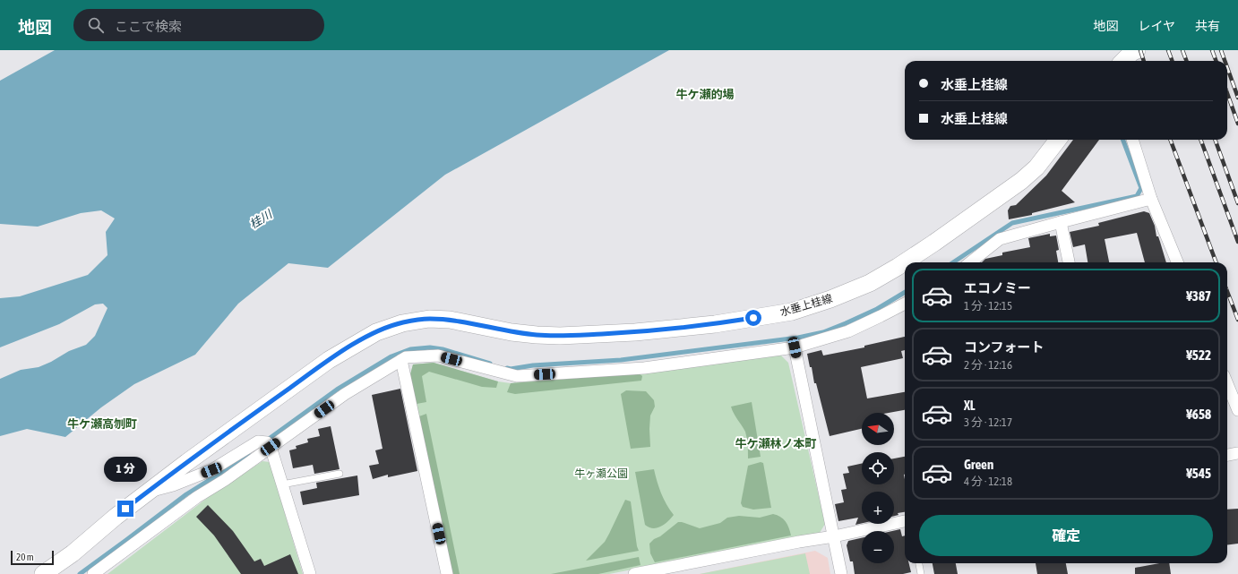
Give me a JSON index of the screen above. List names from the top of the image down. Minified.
{"streets":{"main road":["水垂上桂線"]},"districts":["牛ケ瀬的場","牛ケ瀬高刎町","牛ケ瀬林ノ本町"],"water":["桂川"],"parks":["牛ヶ瀬公園"],"scale_bar":"20 m","north":"left","page":{"header":"地図","search":"ここで検索","nav":["地図","レイヤ","共有"],"banner":["水垂上桂線","水垂上桂線"],"list":[{"name":"エコノミー","note":"1 分 · 12:15","value":"¥387"},{"name":"コンフォート","note":"2 分 · 12:16","value":"¥522"},{"name":"XL","note":"3 分 · 12:17","value":"¥658"},{"name":"Green","note":"4 分 · 12:18","value":"¥545"}],"map_buttons":["+","−"],"bubble":"1 分","buttons":"確定","scale":"20 m"}}
